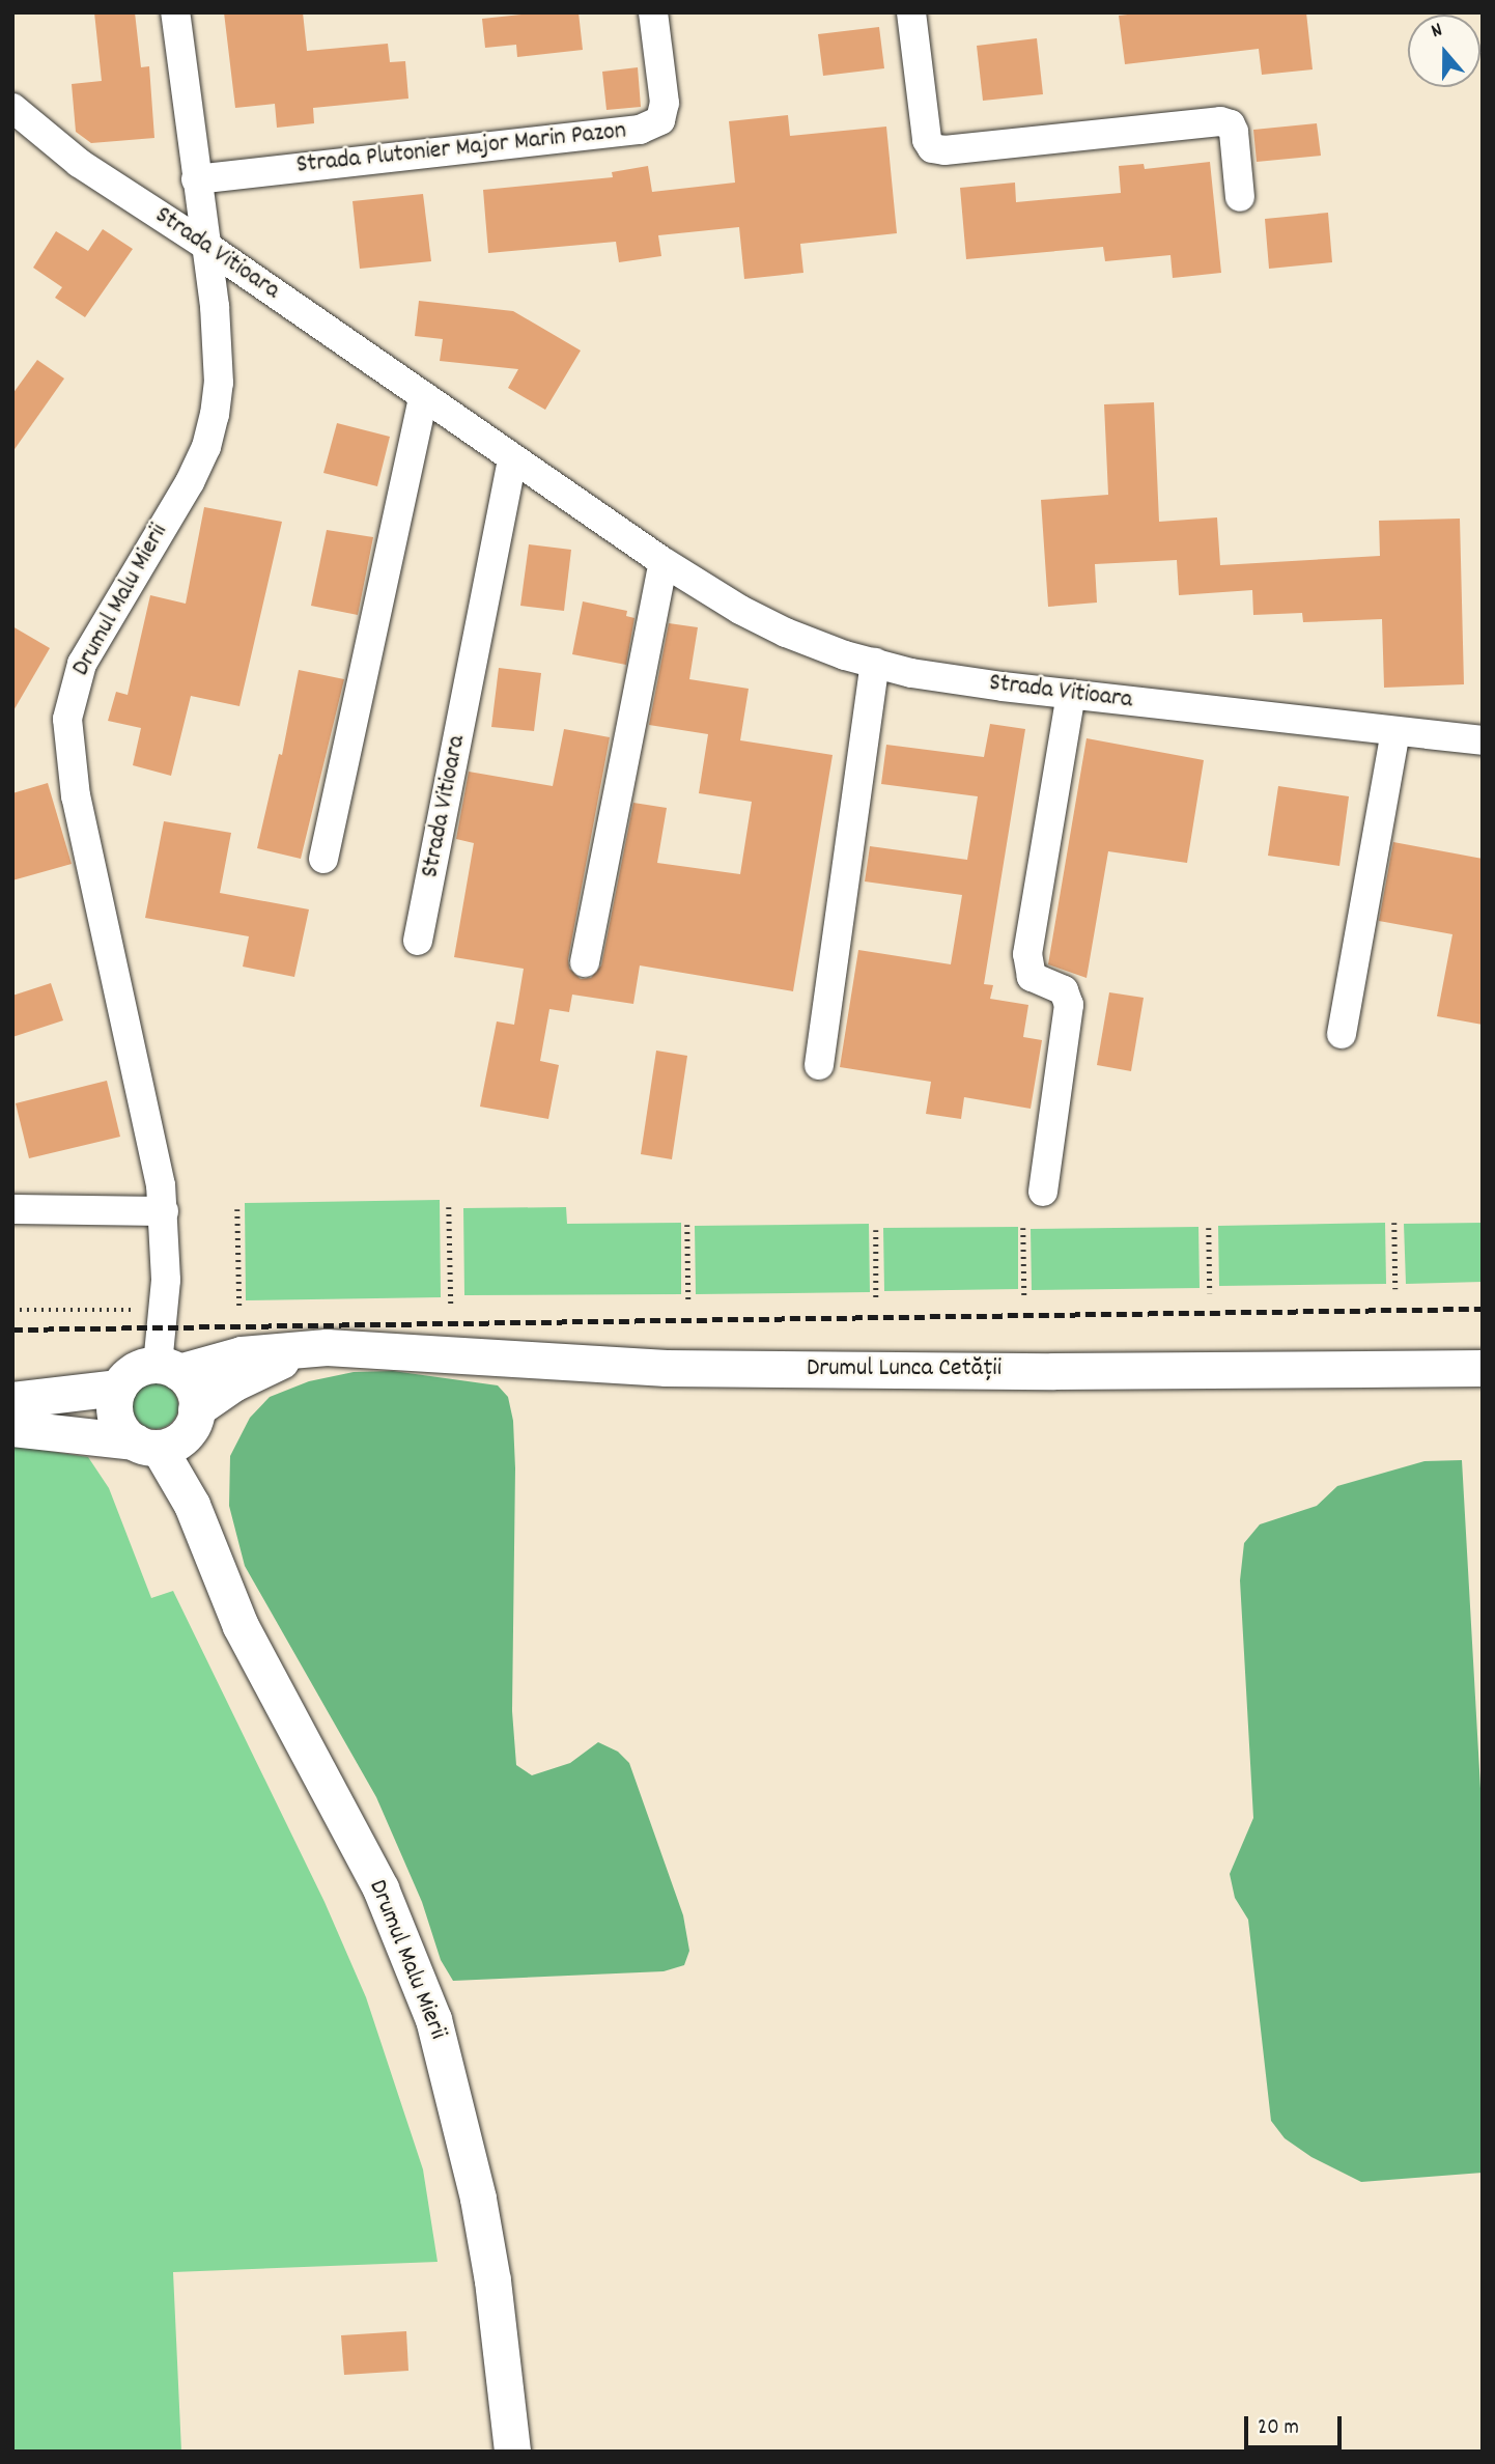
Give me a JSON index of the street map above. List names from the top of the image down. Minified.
{"streets":{"street":["Strada Plutonier Major Marin Pazon","Strada Vitioara","Drumul Malu Mierii","Drumul Lunca Cetății"]},"crossings":[["Strada Plutonier Major Marin Pazon","Drumul Malu Mierii"],["Strada Vitioara","Drumul Malu Mierii"],["Drumul Malu Mierii","Drumul Lunca Cetății"]],"scale_bar":"20 m","north":"top"}
